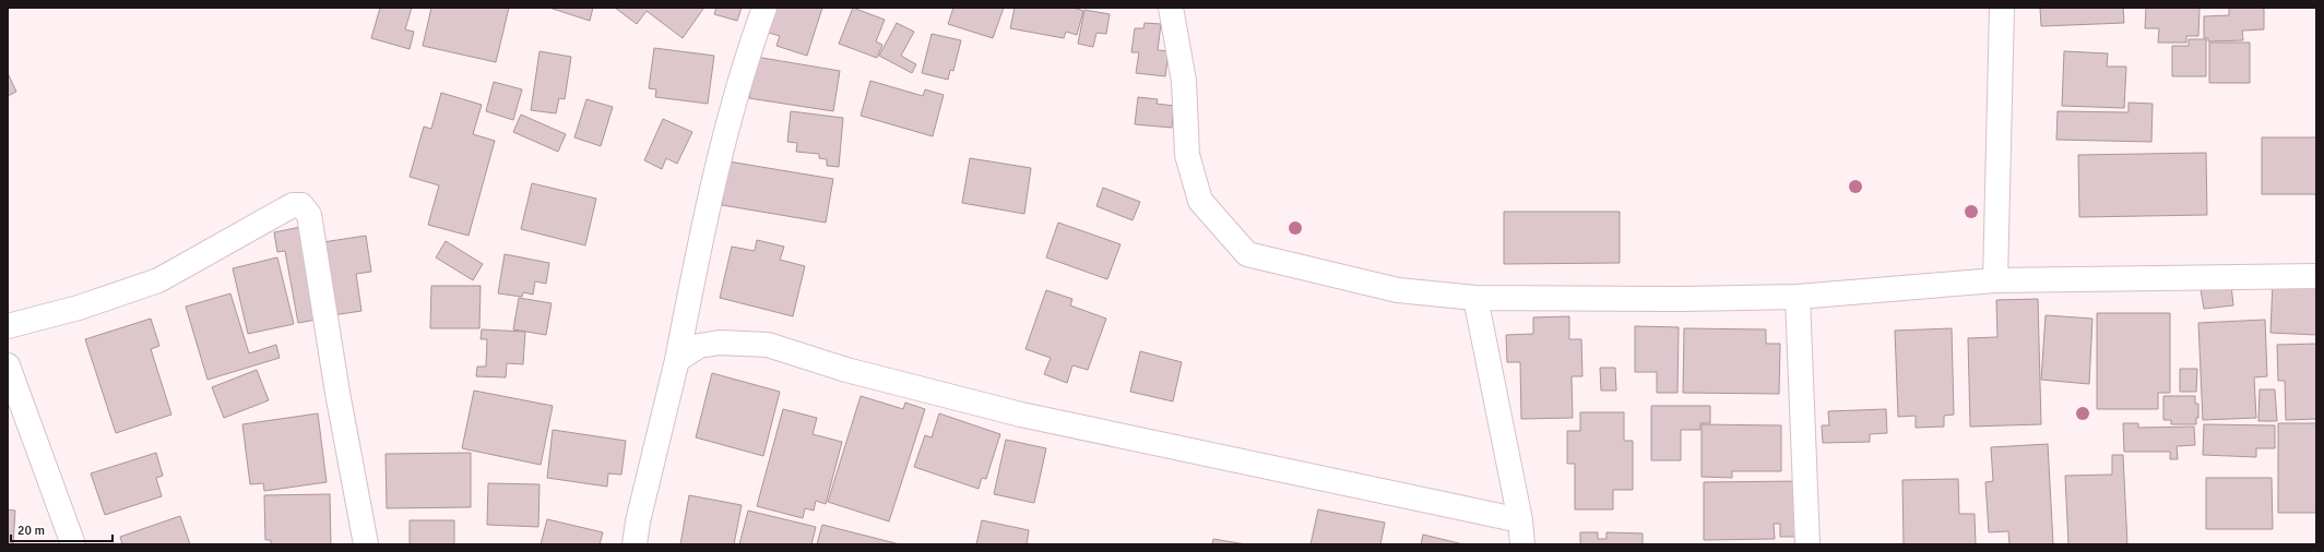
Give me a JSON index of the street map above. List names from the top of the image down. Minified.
{"scale_bar":"20 m"}
